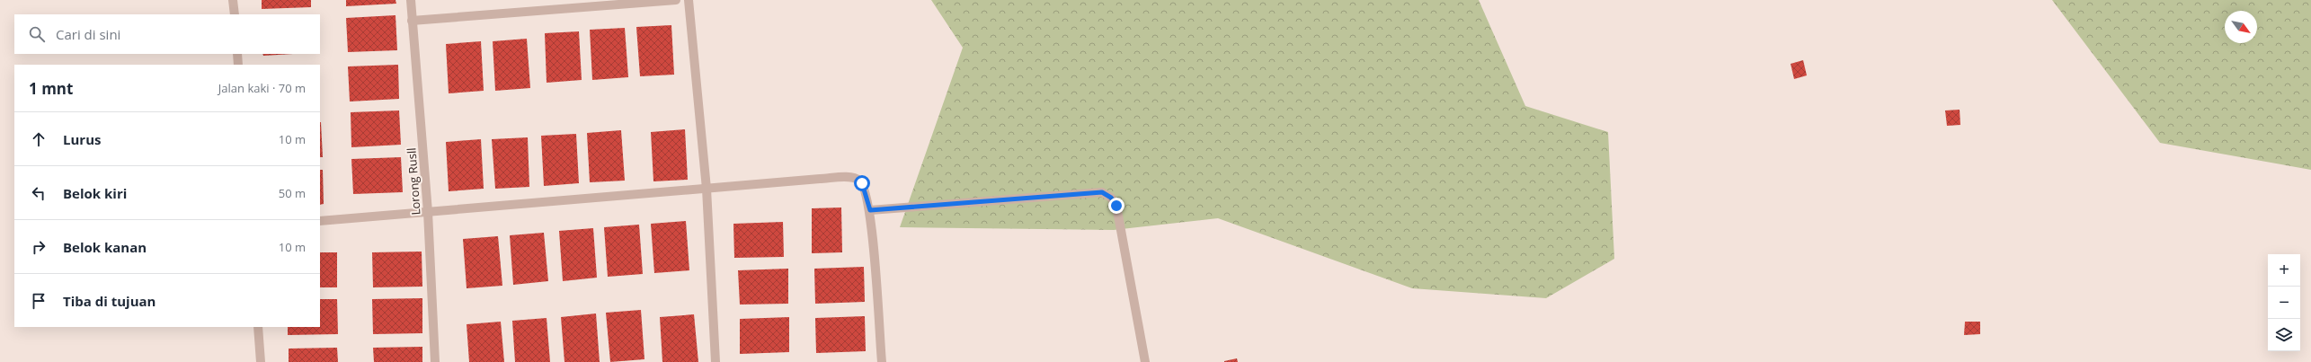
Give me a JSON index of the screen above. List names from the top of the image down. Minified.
{"streets":{"street":["Lorong Rusll"]},"north":"bottom right","page":{"search":"Cari di sini","heading":["1 mnt","Jalan kaki · 70 m"],"list":[["Lurus","10 m"],["Belok kiri","50 m"],["Belok kanan","10 m"],"Tiba di tujuan"],"map_buttons":["+","−"]}}
